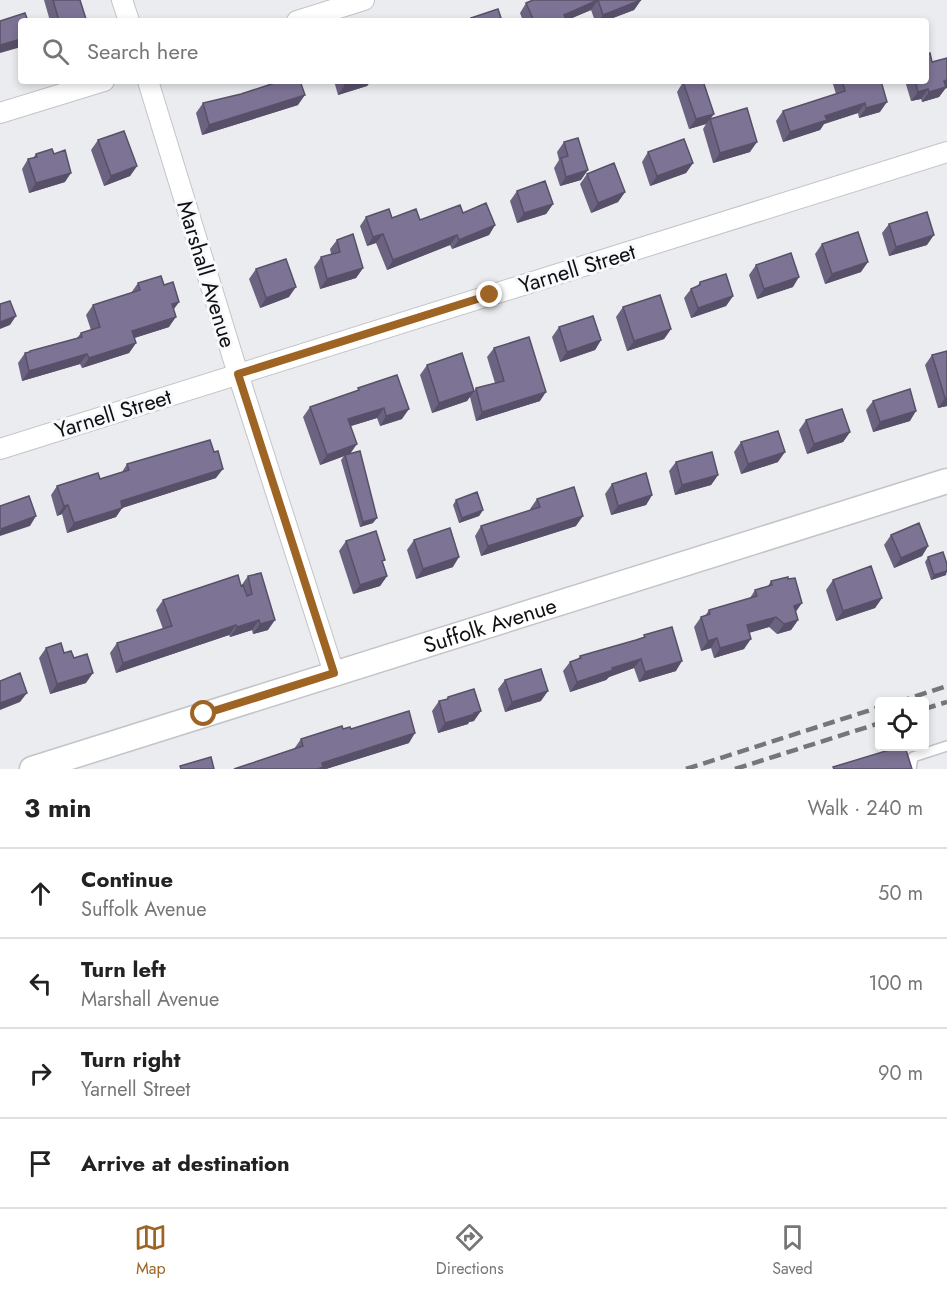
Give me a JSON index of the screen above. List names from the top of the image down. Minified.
{"streets":{"street":["Yarnell Street","Marshall Avenue","Suffolk Avenue"]},"crossings":[["Yarnell Street","Marshall Avenue"],["Marshall Avenue","Suffolk Avenue"]],"page":{"search":"Search here","heading":["3 min","Walk · 240 m"],"list":[["Continue","Suffolk Avenue","50 m"],["Turn left","Marshall Avenue","100 m"],["Turn right","Yarnell Street","90 m"],"Arrive at destination"],"nav":["Map","Directions","Saved"]}}
